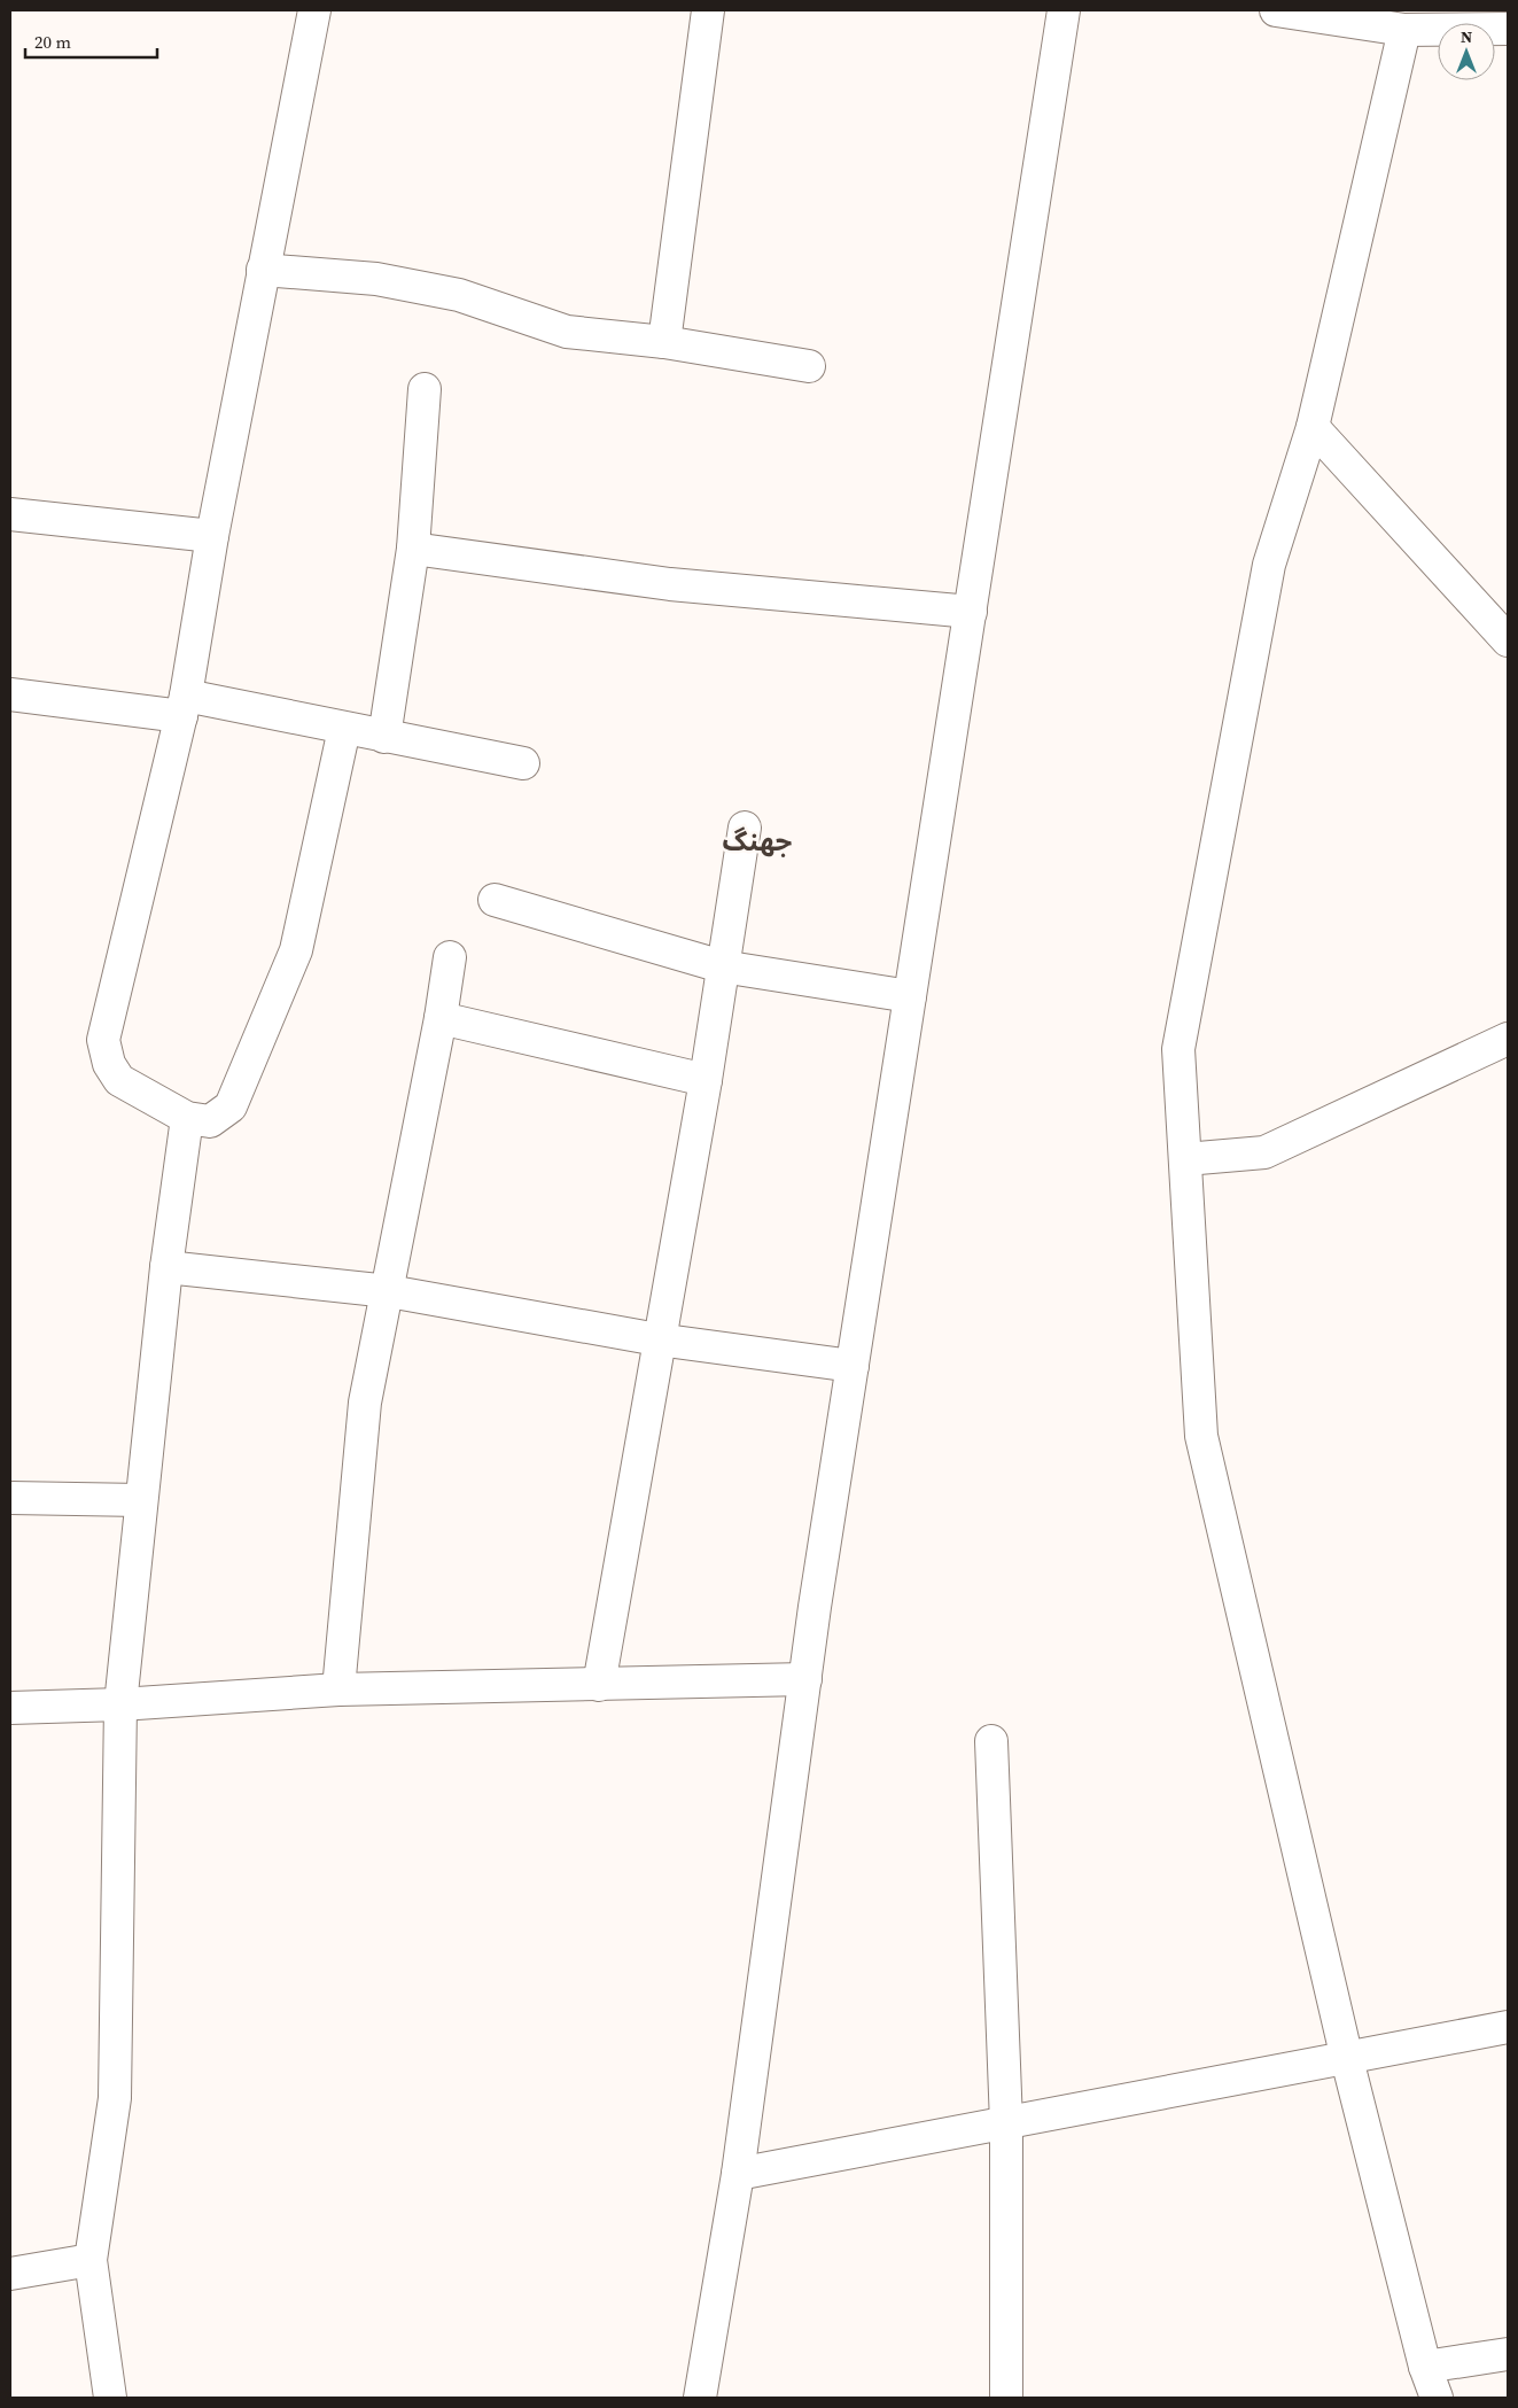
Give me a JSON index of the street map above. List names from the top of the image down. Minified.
{"districts":["جھنگ"],"scale_bar":"20 m","north":"top"}
